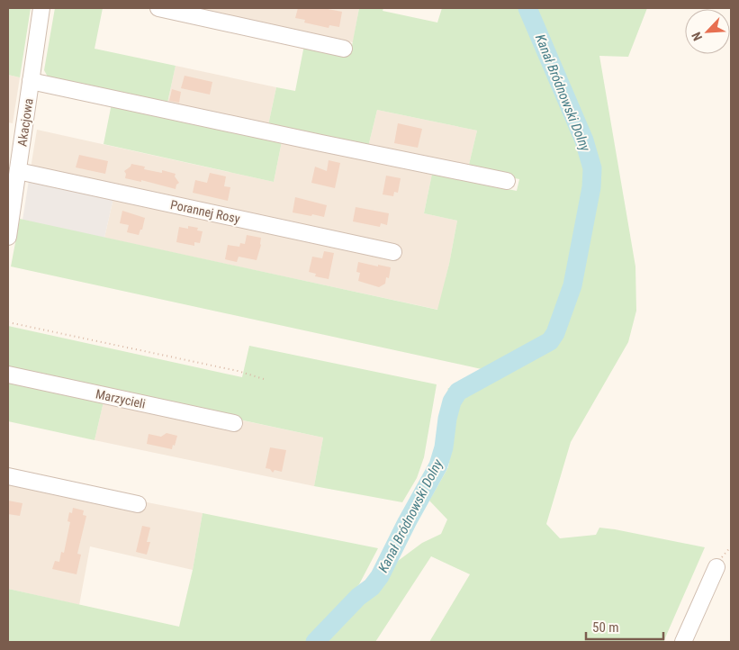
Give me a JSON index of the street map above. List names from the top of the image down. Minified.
{"streets":{"street":["Akacjowa","Porannej Rosy","Marzycieli"]},"crossings":[["Akacjowa","Porannej Rosy"]],"water":["Kanał Bródnowski Dolny"],"scale_bar":"50 m","north":"bottom left"}
